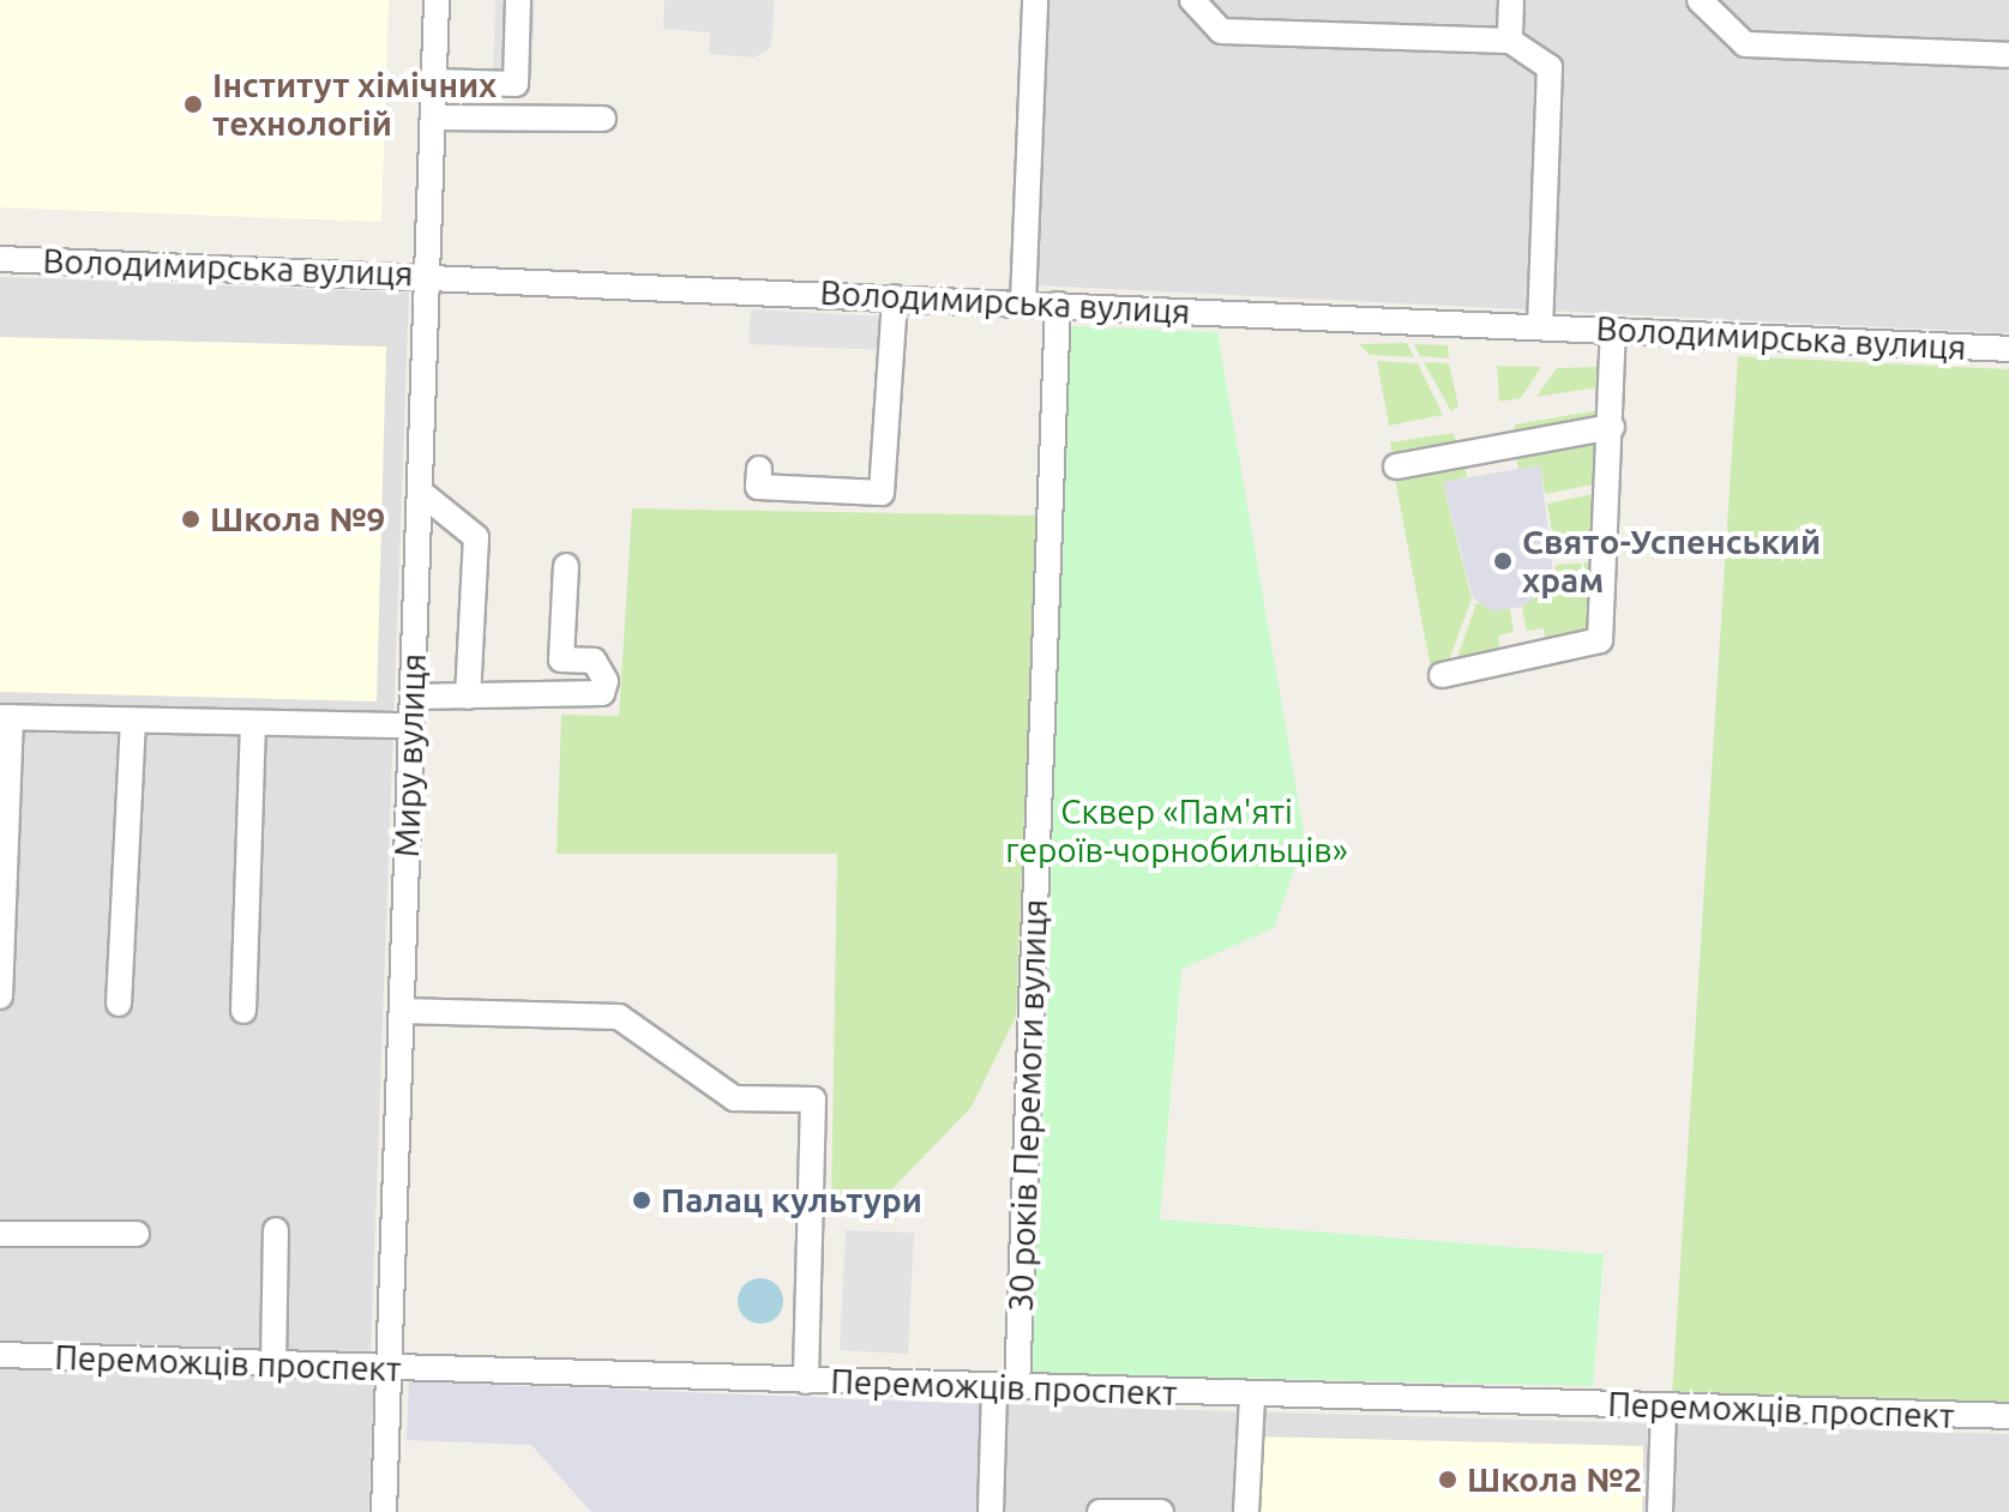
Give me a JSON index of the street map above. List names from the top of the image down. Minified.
{"streets":{"street":["Володимирська вулиця","Миру вулиця","30 років Перемоги вулиця","Переможців проспект"]},"crossings":[["Володимирська вулиця","Миру вулиця"],["Володимирська вулиця","30 років Перемоги вулиця"],["Миру вулиця","Переможців проспект"],["30 років Перемоги вулиця","Переможців проспект"]],"parks":["Сквер «Пам'яті героїв-чорнобильців»"],"places":["Інститут хімічних технологій","Школа №9","Свято-Успенський храм","Палац культури","Школа №2"]}
